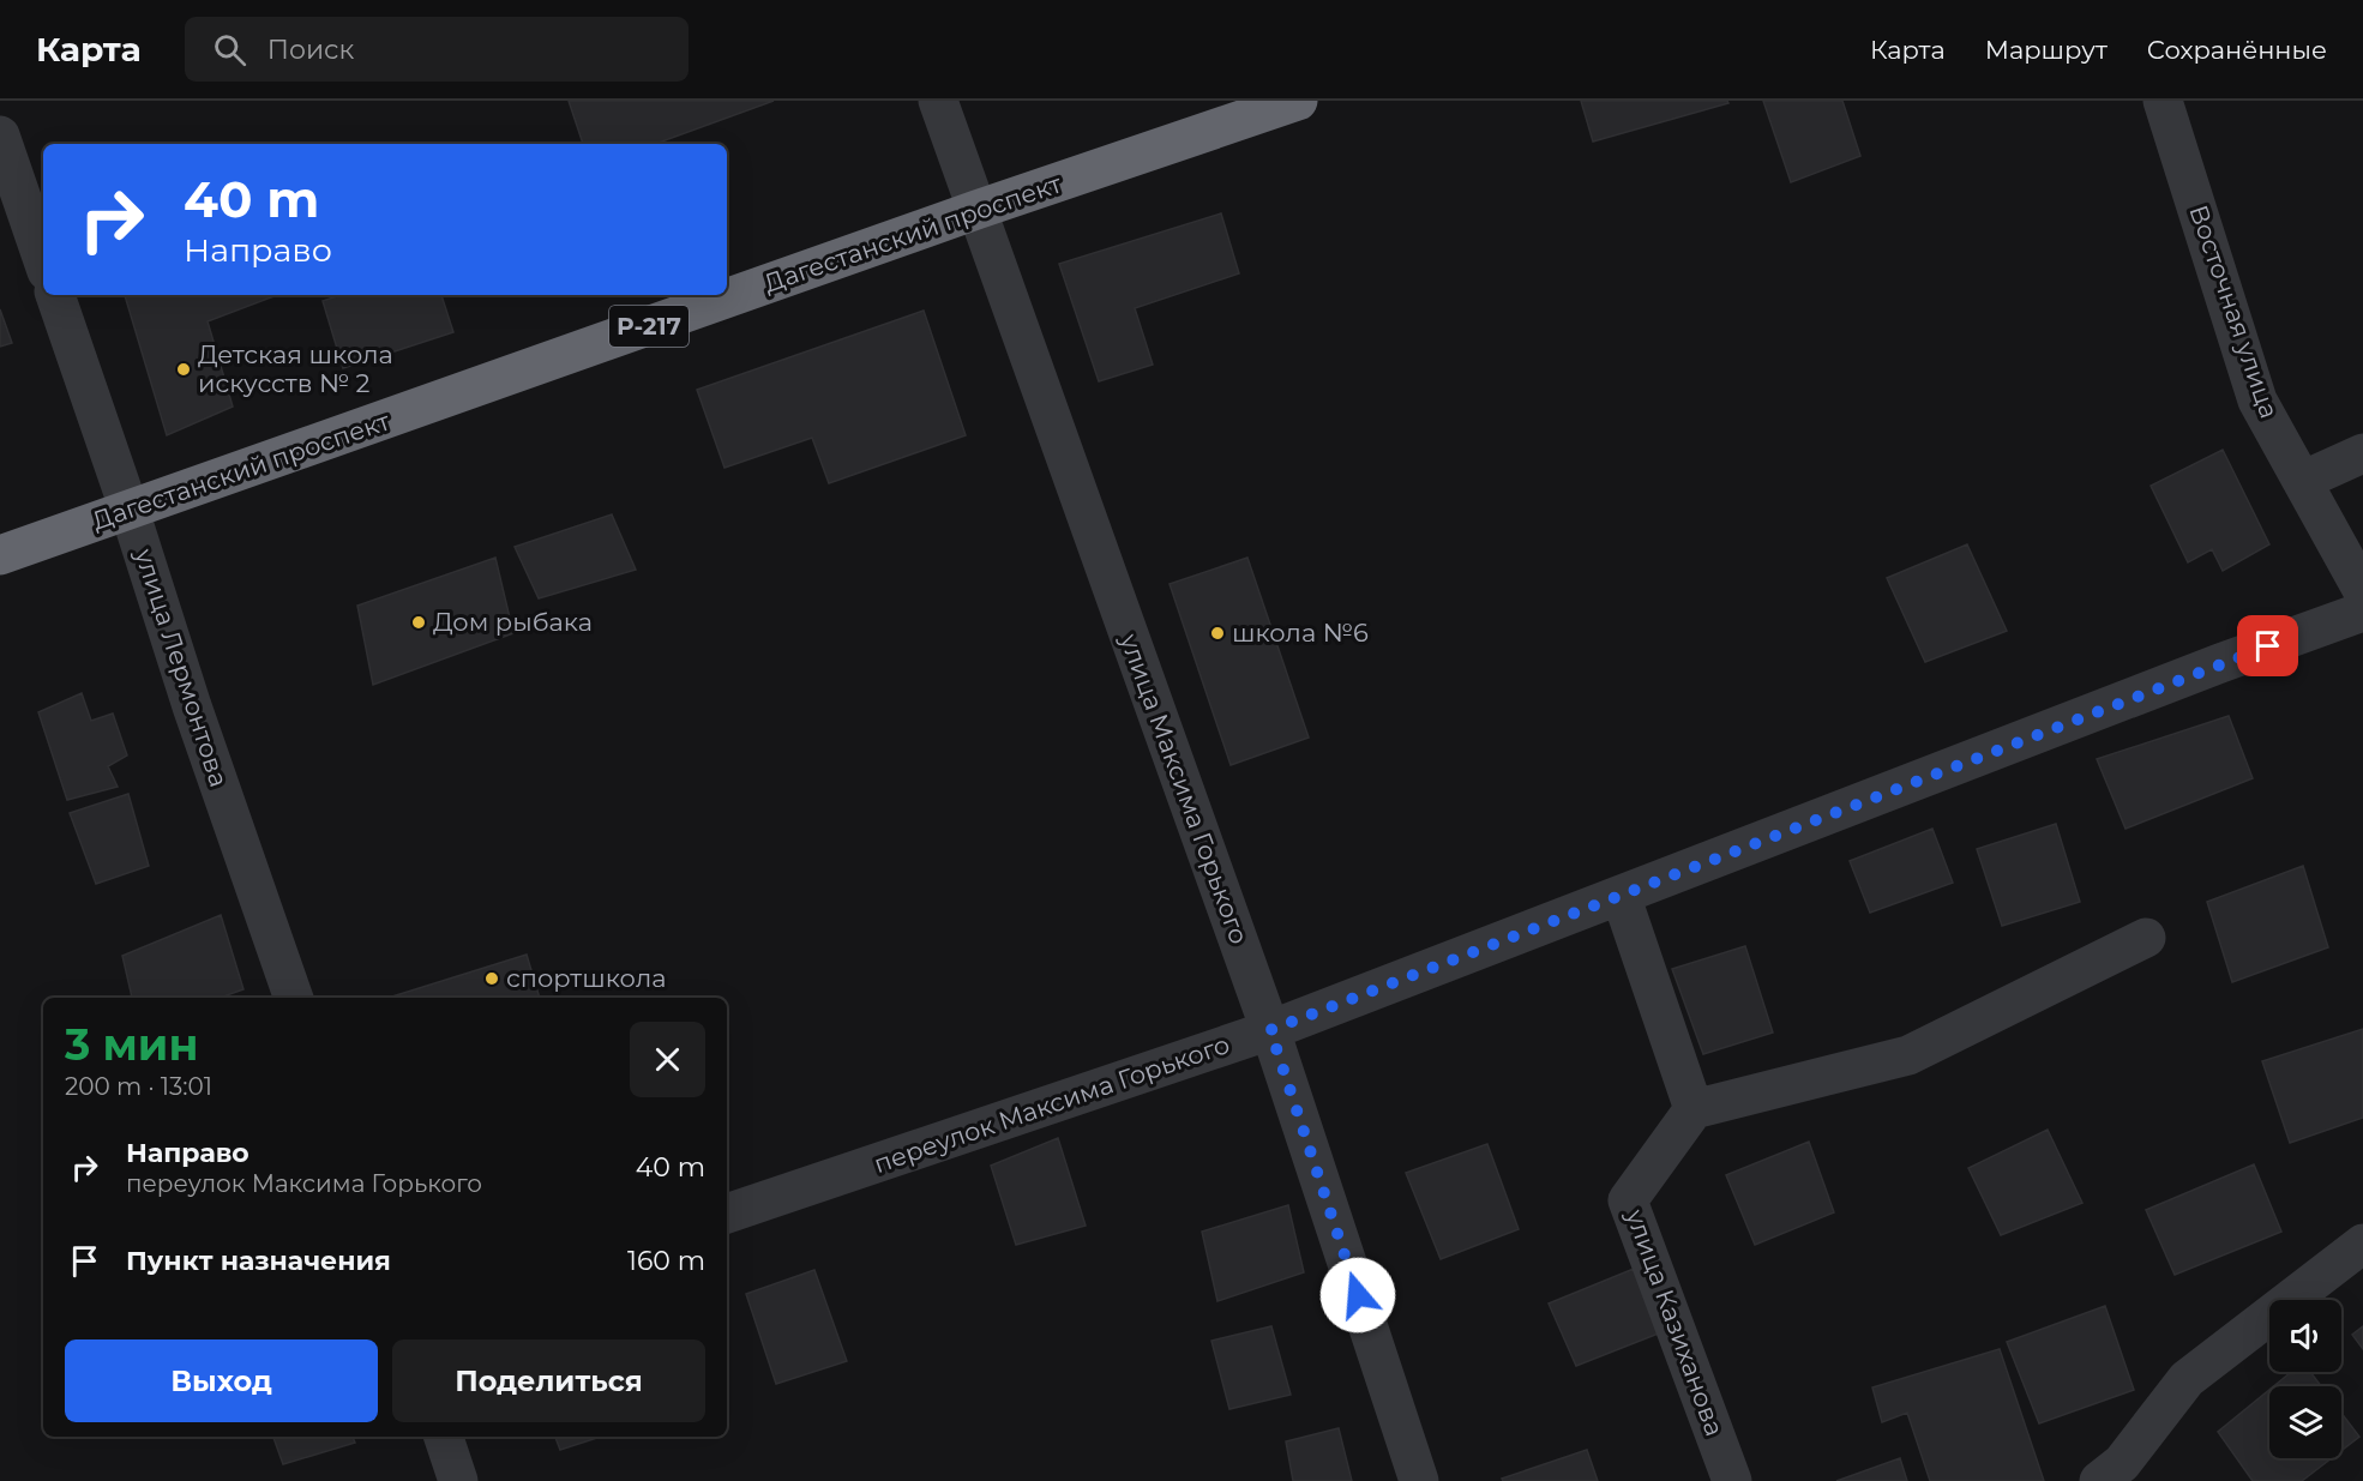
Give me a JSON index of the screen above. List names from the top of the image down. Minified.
{"streets":{"highway":["Дагестанский проспект","Р-217"],"street":["Восточная улица","улица Лермонтова","улица Максима Горького","переулок Максима Горького","улица Казиханова"]},"crossings":[["Дагестанский проспект","улица Лермонтова"],["Дагестанский проспект","улица Максима Горького"],["улица Максима Горького","переулок Максима Горького"]],"places":["Детская школа искусств № 2","Дом рыбака","школа №6","спортшкола"],"page":{"header":"Карта","search":"Поиск","nav":["Карта","Маршрут","Сохранённые"],"turn":["40 m","Направо"],"heading":["3 мин","200 m · 13:01"],"list":[{"name":"Направо","note":"переулок Максима Горького","value":"40 m"},{"name":"Пункт назначения","value":"160 m"}],"buttons":["Выход","Поделиться"]}}
